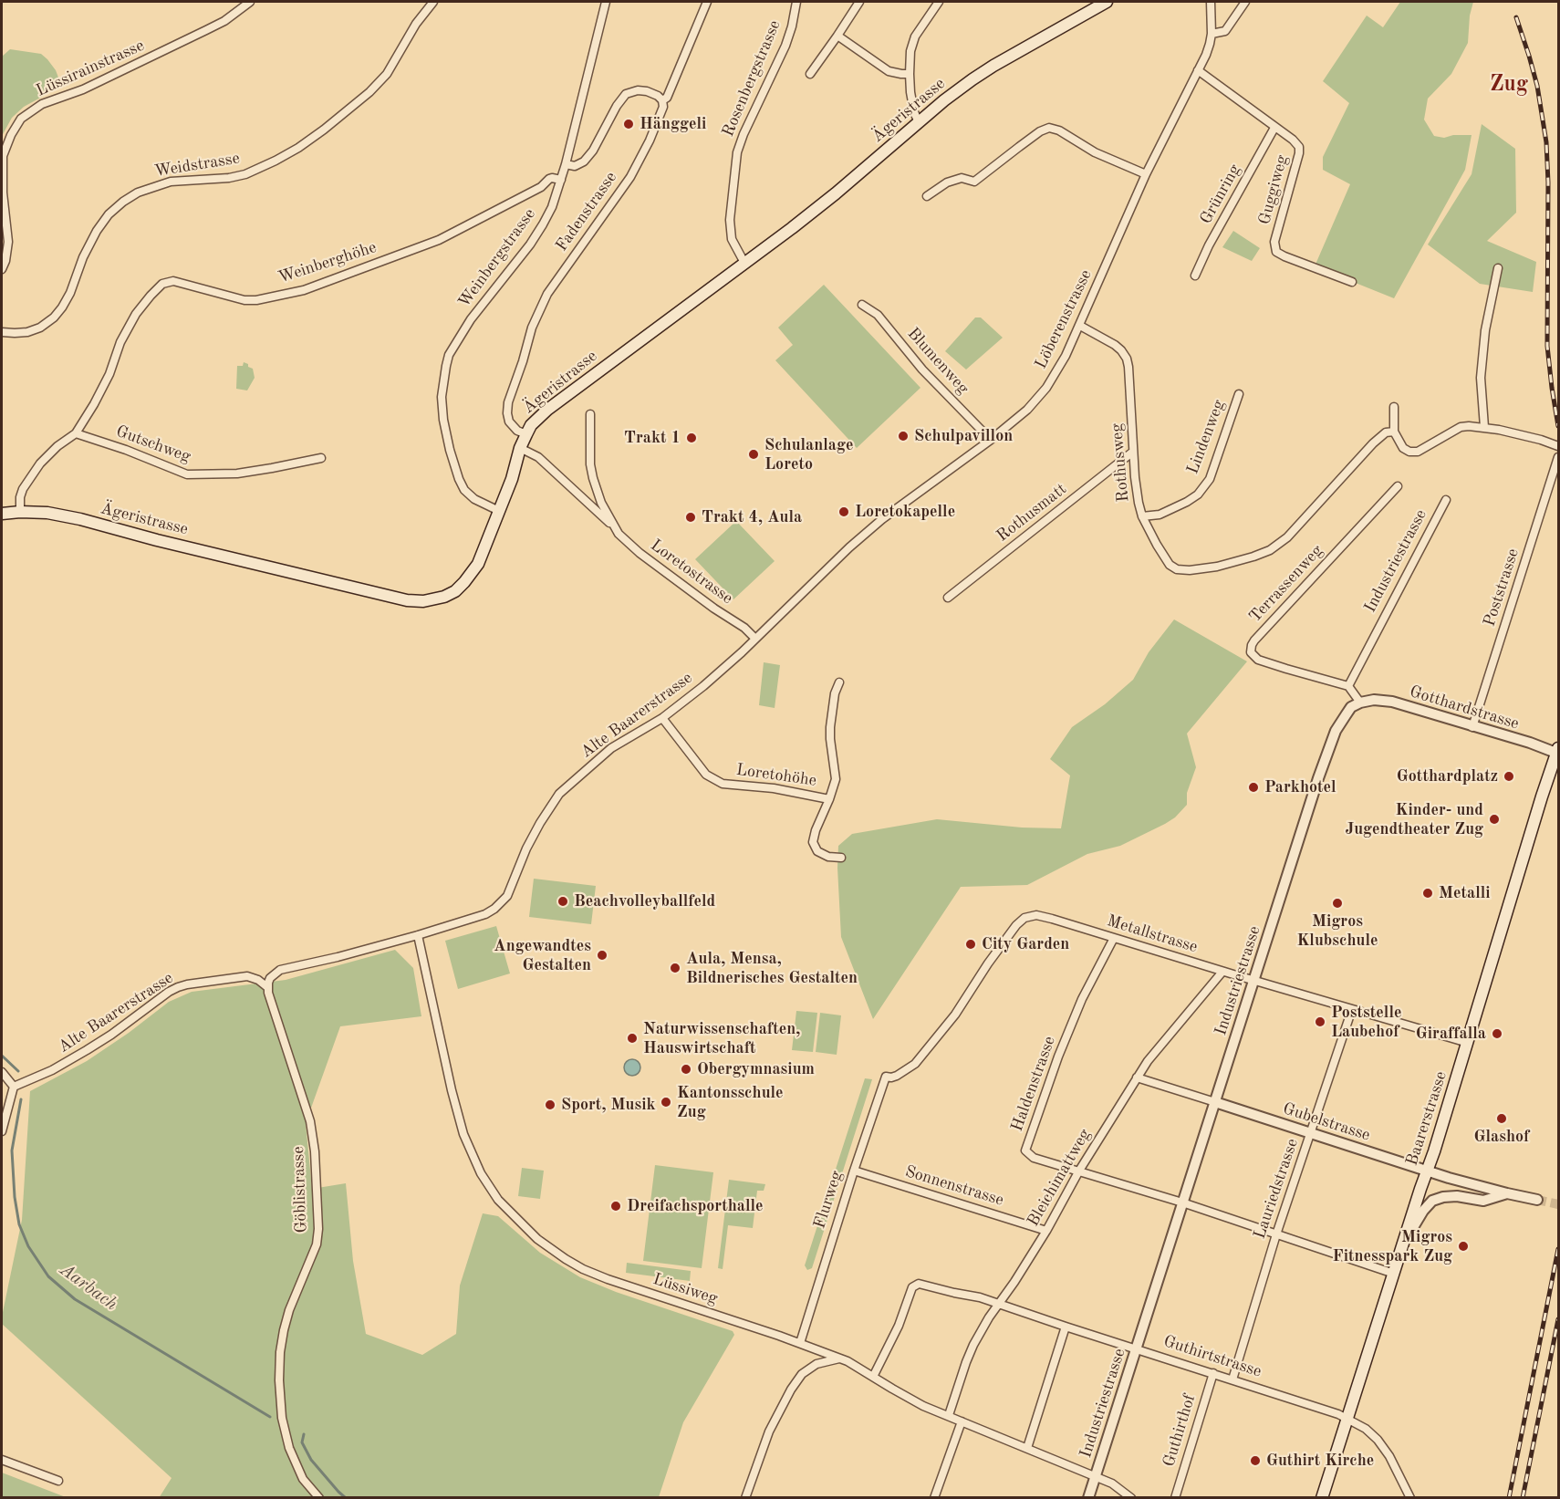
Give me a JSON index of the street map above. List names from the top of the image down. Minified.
{"streets":{"main road":["Ägeristrasse","Baarerstrasse"],"street":["Lüssirainstrasse","Rosenbergstrasse","Weidstrasse","Guggiweg","Grünring","Fadenstrasse","Weinbergstrasse","Weinberghöhe","Löberenstrasse","Blumenweg","Lindenweg","Gutschweg","Rothusweg","Rothusmatt","Industriestrasse","Loretostrasse","Terrassenweg","Poststrasse","Gotthardstrasse","Alte Baarerstrasse","Loretohöhe","Metallstrasse","Haldenstrasse","Gubelstrasse","Bleichimattweg","Sonnenstrasse","Lauriedstrasse","Göblistrasse","Flurweg","Lüssiweg","Guthirtstrasse","Guthirthof"]},"crossings":[["Rosenbergstrasse","Ägeristrasse"],["Ägeristrasse","Fadenstrasse"],["Ägeristrasse","Weinbergstrasse"],["Ägeristrasse","Loretostrasse"],["Guggiweg","Grünring"],["Guggiweg","Löberenstrasse"],["Weinbergstrasse","Weinberghöhe"],["Weinberghöhe","Gutschweg"],["Löberenstrasse","Blumenweg"],["Löberenstrasse","Rothusweg"],["Löberenstrasse","Loretostrasse"],["Löberenstrasse","Alte Baarerstrasse"],["Lindenweg","Rothusweg"],["Rothusweg","Rothusmatt"],["Industriestrasse","Terrassenweg"],["Industriestrasse","Gotthardstrasse"],["Industriestrasse","Metallstrasse"],["Industriestrasse","Haldenstrasse"],["Industriestrasse","Gubelstrasse"],["Industriestrasse","Lüssiweg"],["Industriestrasse","Guthirtstrasse"],["Loretostrasse","Alte Baarerstrasse"],["Poststrasse","Gotthardstrasse"],["Gotthardstrasse","Baarerstrasse"],["Alte Baarerstrasse","Loretohöhe"],["Alte Baarerstrasse","Göblistrasse"],["Alte Baarerstrasse","Lüssiweg"],["Metallstrasse","Haldenstrasse"],["Metallstrasse","Baarerstrasse"],["Metallstrasse","Bleichimattweg"],["Metallstrasse","Lauriedstrasse"],["Metallstrasse","Flurweg"],["Haldenstrasse","Baarerstrasse"],["Haldenstrasse","Bleichimattweg"],["Haldenstrasse","Lauriedstrasse"],["Baarerstrasse","Gubelstrasse"],["Baarerstrasse","Guthirtstrasse"],["Gubelstrasse","Bleichimattweg"],["Gubelstrasse","Lauriedstrasse"],["Bleichimattweg","Sonnenstrasse"],["Bleichimattweg","Lüssiweg"],["Bleichimattweg","Guthirtstrasse"],["Sonnenstrasse","Flurweg"],["Lauriedstrasse","Guthirtstrasse"],["Flurweg","Lüssiweg"],["Lüssiweg","Guthirtstrasse"],["Guthirtstrasse","Guthirthof"]],"districts":["Zug"],"water":["Aarbach"],"places":["Hänggeli","Schulpavillon","Trakt 1","Schulanlage Loreto","Loretokapelle","Trakt 4, Aula","Gotthardplatz","Parkhotel","Kinder- und Jugendtheater Zug","Metalli","Beachvolleyballfeld","Migros Klubschule","City Garden","Angewandtes Gestalten","Aula, Mensa, Bildnerisches Gestalten","Poststelle Laubehof","Giraffalla","Naturwissenschaften, Hauswirtschaft","Obergymnasium","Kantonsschule Zug","Sport, Musik","Glashof","Dreifachsporthalle","Migros Fitnesspark Zug","Guthirt Kirche"]}
